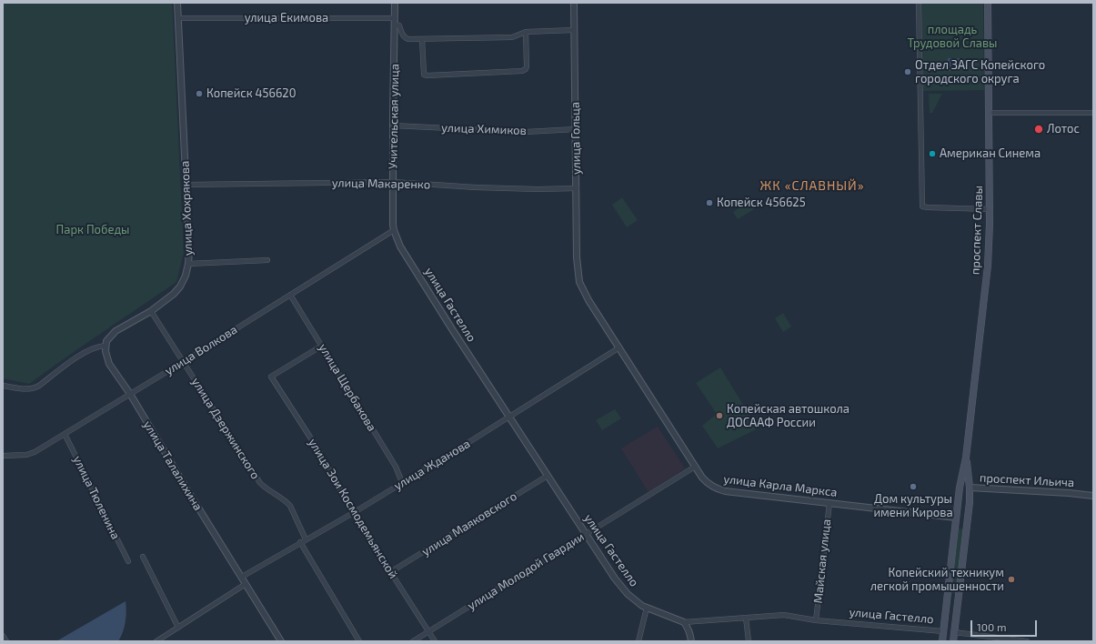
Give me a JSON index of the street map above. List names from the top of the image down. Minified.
{"streets":{"main road":["проспект Славы","улица Гастелло","проспект Ильича","улица Карла Маркса"],"street":["улица Екимова","Учительская улица","улица Химиков","улица Гольца","улица Макаренко","улица Хохрякова","улица Волкова","улица Щербакова","улица Дзержинского","улица Жданова","улица Талалихина","улица Тюленина","улица Зои Космодемьянской","улица Маяковского","Майская улица","улица Молодой Гвардии"]},"crossings":[["улица Екимова","Учительская улица"],["улица Екимова","улица Хохрякова"],["Учительская улица","улица Химиков"],["Учительская улица","улица Макаренко"],["Учительская улица","улица Гастелло"],["Учительская улица","улица Волкова"],["улица Химиков","улица Гольца"],["улица Гольца","улица Макаренко"],["улица Гольца","улица Карла Маркса"],["улица Макаренко","улица Хохрякова"],["улица Хохрякова","улица Дзержинского"],["улица Хохрякова","улица Талалихина"],["проспект Славы","улица Гастелло"],["проспект Славы","проспект Ильича"],["проспект Славы","улица Карла Маркса"],["улица Гастелло","улица Волкова"],["улица Гастелло","улица Жданова"],["улица Гастелло","улица Маяковского"],["улица Гастелло","Майская улица"],["улица Гастелло","улица Молодой Гвардии"],["улица Волкова","улица Щербакова"],["улица Волкова","улица Дзержинского"],["улица Волкова","улица Талалихина"],["улица Волкова","улица Тюленина"],["улица Щербакова","улица Жданова"],["улица Щербакова","улица Зои Космодемьянской"],["улица Дзержинского","улица Жданова"],["улица Жданова","улица Талалихина"],["улица Жданова","улица Карла Маркса"],["улица Жданова","улица Зои Космодемьянской"],["улица Карла Маркса","Майская улица"],["улица Карла Маркса","улица Молодой Гвардии"],["улица Зои Космодемьянской","улица Маяковского"],["улица Зои Космодемьянской","улица Молодой Гвардии"]],"districts":["ЖК «СЛАВНЫЙ»"],"parks":["площадь Трудовой Славы","Парк Победы"],"places":["Отдел ЗАГС Копейского городского округа","Копейск 456620","Лотос","Американ Синема","Копейск 456625","Копейская автошкола ДОСААФ России","Дом культуры имени Кирова","Копейский техникум легкой промышенности"],"scale_bar":"100 m"}
